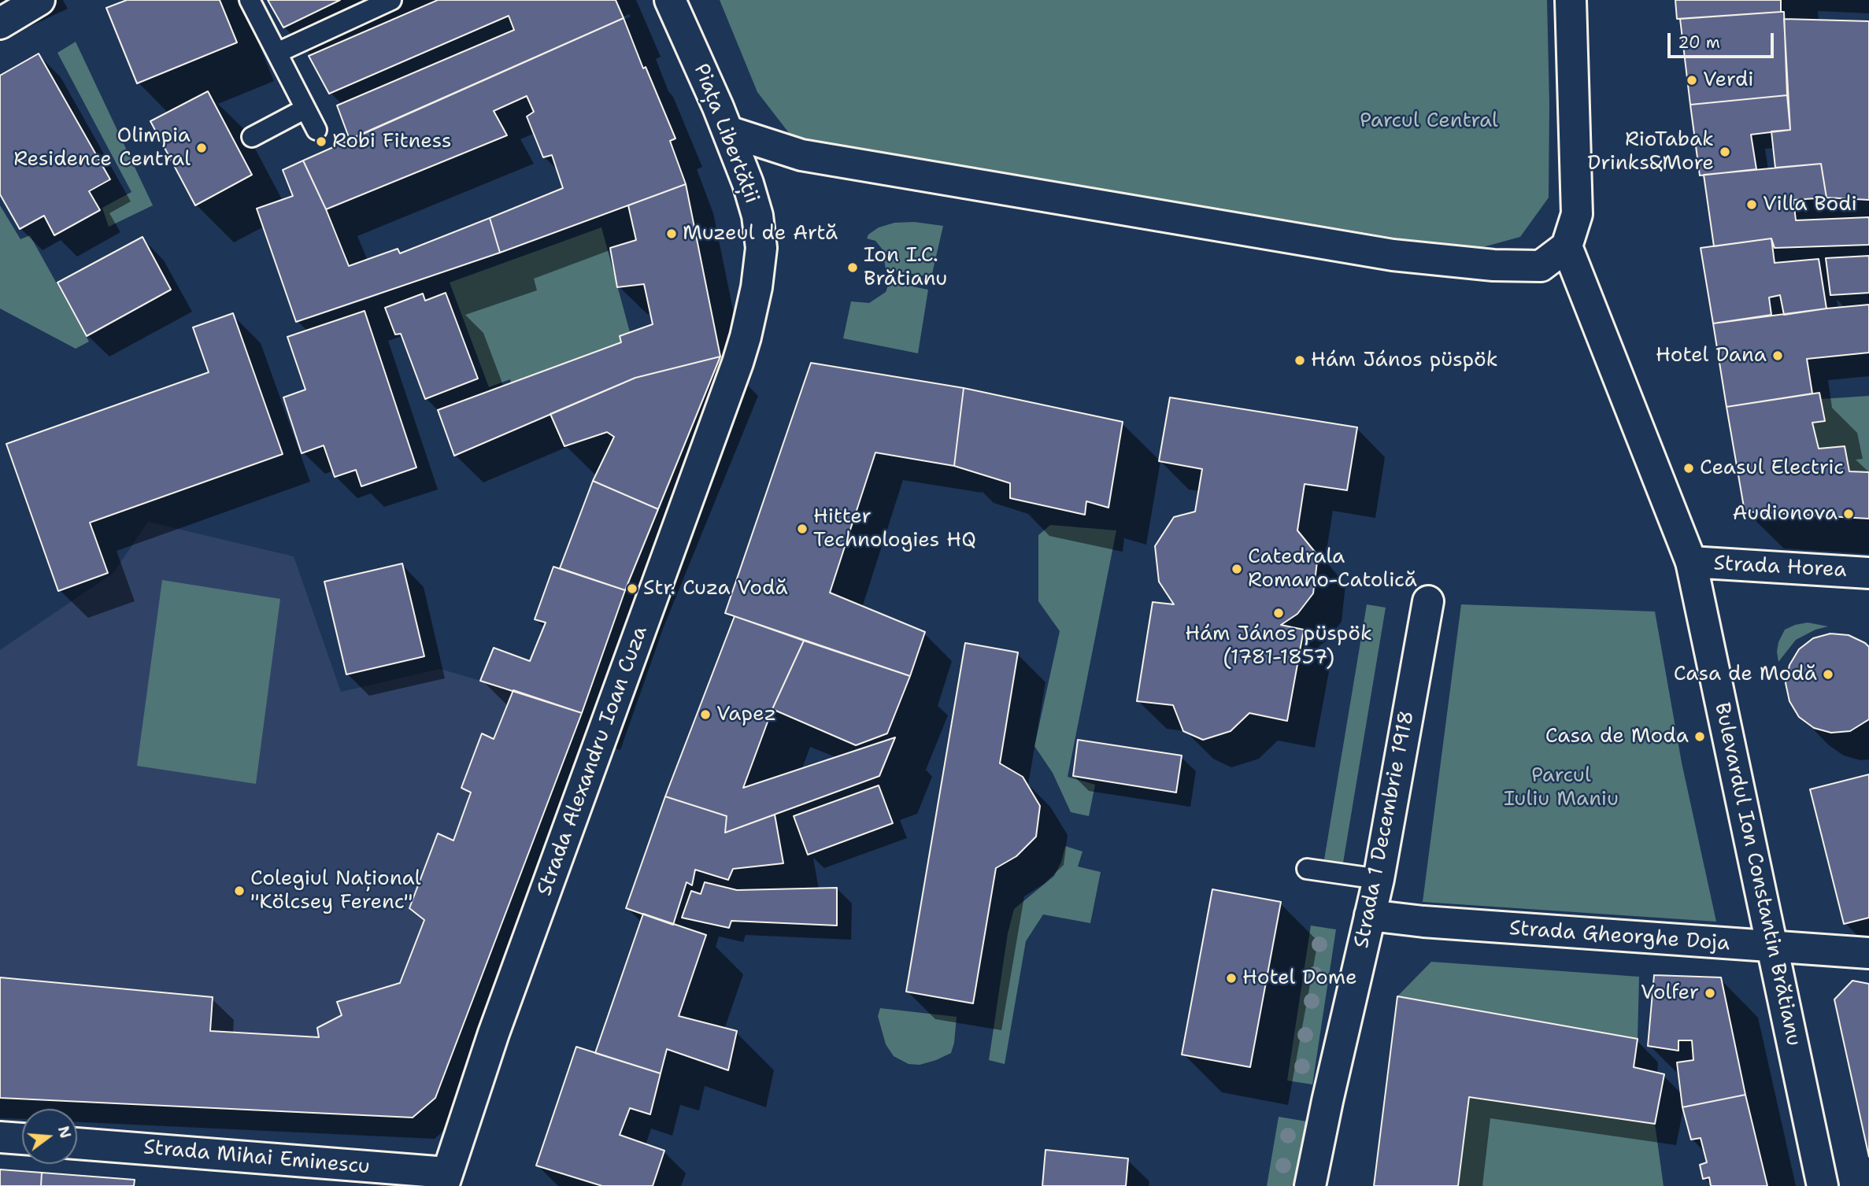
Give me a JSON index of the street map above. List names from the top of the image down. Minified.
{"streets":{"street":["Piața Libertății","Strada Horea","Strada Alexandru Ioan Cuza","Strada 1 Decembrie 1918","Bulevardul Ion Constantin Brătianu","Strada Gheorghe Doja","Strada Mihai Eminescu"]},"crossings":[["Piața Libertății","Strada Alexandru Ioan Cuza"],["Strada Horea","Bulevardul Ion Constantin Brătianu"],["Strada Alexandru Ioan Cuza","Strada Mihai Eminescu"],["Strada 1 Decembrie 1918","Strada Gheorghe Doja"],["Bulevardul Ion Constantin Brătianu","Strada Gheorghe Doja"]],"parks":["Parcul Central","Parcul Iuliu Maniu"],"places":["Verdi","Robi Fitness","Olimpia Residence Central","RioTabak Drinks&More","Villa Bodi","Muzeul de Artă","Ion I.C. Brătianu","Hotel Dana","Hám János püspök","Ceasul Electric","Audionova","Hitter Technologies HQ","Catedrala Romano-Catolică","Str. Cuza Vodă","Hám János püspök (1781-1857)","Casa de Modă","Vapez","Casa de Moda","Colegiul Național \"Kölcsey Ferenc\"","Hotel Dome","Volfer"],"scale_bar":"20 m","north":"right"}
